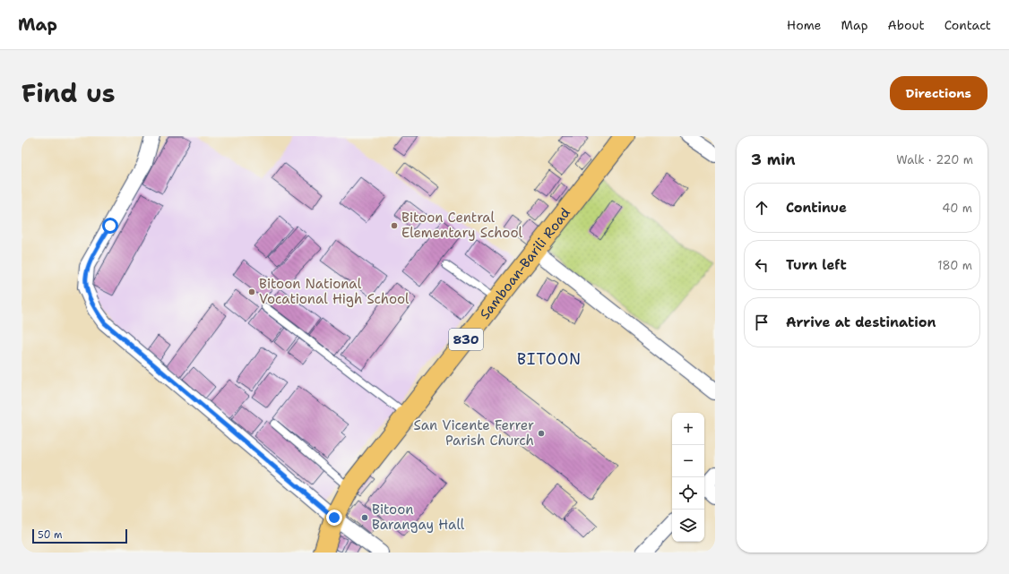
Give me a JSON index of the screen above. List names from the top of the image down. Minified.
{"streets":{"highway":["Samboan-Barili Road","830"]},"districts":["BITOON"],"places":["Bitoon Central Elementary School","Bitoon National Vocational High School","San Vicente Ferrer Parish Church","Bitoon Barangay Hall"],"scale_bar":"50 m","page":{"header":"Map","nav":["Home","Map","About","Contact"],"title":"Find us","buttons":"Directions","heading":["3 min","Walk · 220 m"],"list":[["Continue","40 m"],["Turn left","180 m"],"Arrive at destination"],"map_buttons":["+","−"],"scale":"50 m"}}
